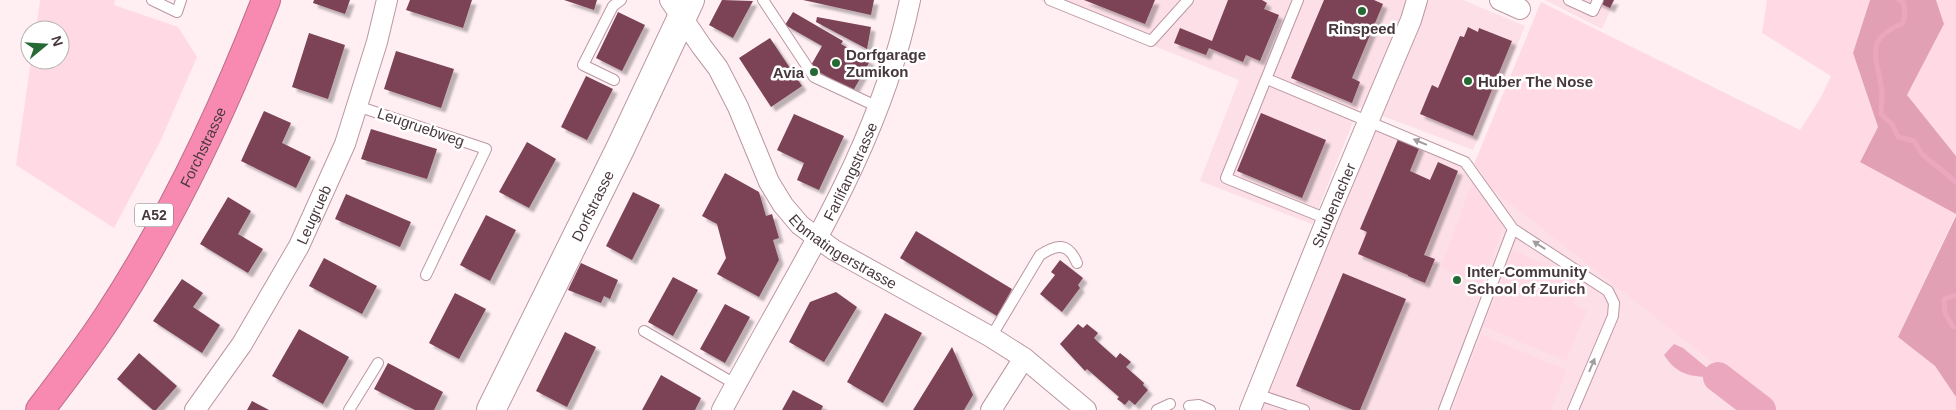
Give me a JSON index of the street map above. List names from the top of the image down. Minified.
{"streets":{"highway":["Forchstrasse","A52"],"street":["Farlifangstrasse","Strubenacher","Dorfstrasse","Leugrueb","Ebmatingerstrasse"],"lane":["Leugruebweg"]},"crossings":[["Leugruebweg","Leugrueb"],["Farlifangstrasse","Ebmatingerstrasse"],["Dorfstrasse","Ebmatingerstrasse"]],"places":["Rinspeed","Dorfgarage Zumikon","Avia","Huber The Nose","Inter-Community School of Zurich"],"north":"right"}
